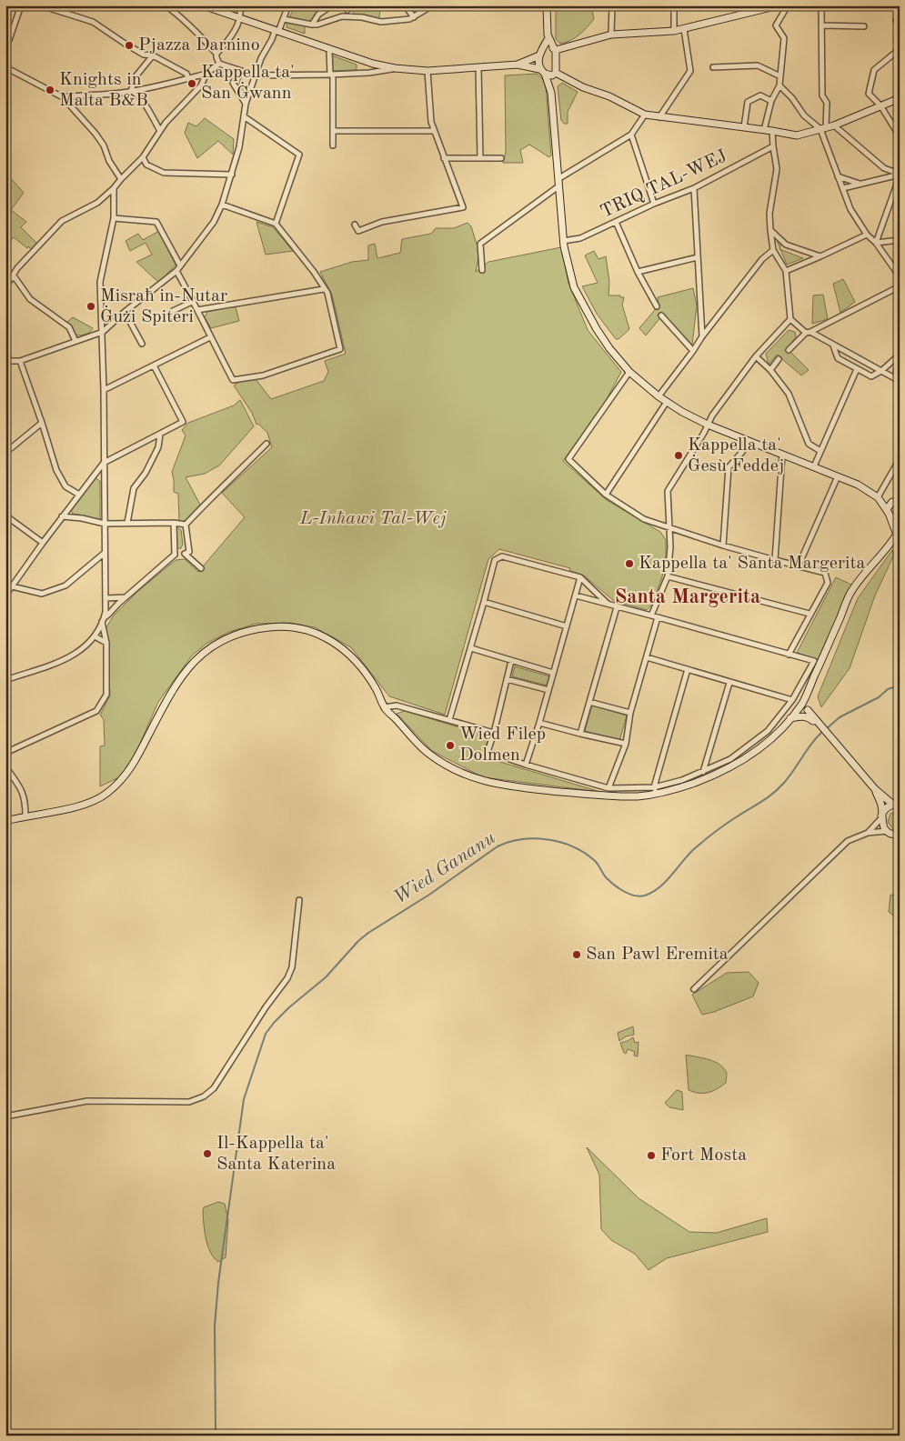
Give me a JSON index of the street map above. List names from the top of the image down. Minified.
{"streets":{"street":["TRIQ TAL-WEJ"]},"districts":["Santa Margerita"],"water":["Wied Gananu"],"parks":["L-Inħawi Tal-Wej"],"places":["Pjazza Darnino","Kappella ta' San Ġwann","Knights in Malta B&B","Misraħ in-Nutar Ġużi Spiteri","Kappella ta' Ġesù Feddej","Kappella ta' Santa Margerita","Wied Filep Dolmen","San Pawl Eremita","Il-Kappella ta' Santa Katerina","Fort Mosta"]}
